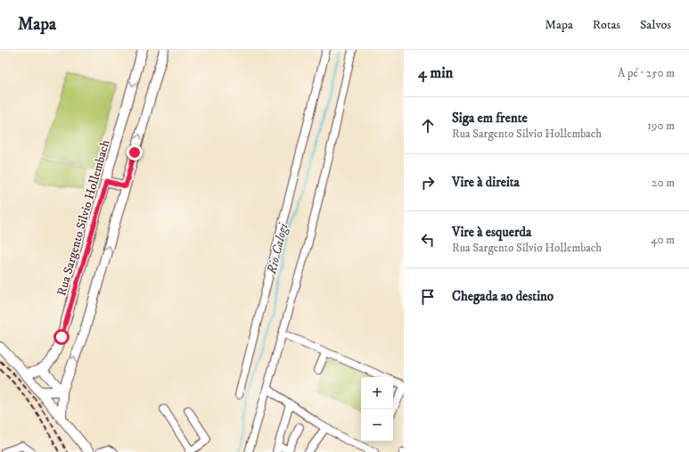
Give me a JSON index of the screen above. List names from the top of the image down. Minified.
{"streets":{"main road":["Rua Sargento Silvio Hollembach"]},"water":["Rio Calogi"],"page":{"header":"Mapa","nav":["Mapa","Rotas","Salvos"],"heading":["4 min","A pé · 250 m"],"list":[["Siga em frente","Rua Sargento Silvio Hollembach","190 m"],["Vire à direita","20 m"],["Vire à esquerda","Rua Sargento Silvio Hollembach","40 m"],"Chegada ao destino"],"map_buttons":["+","−"]}}
